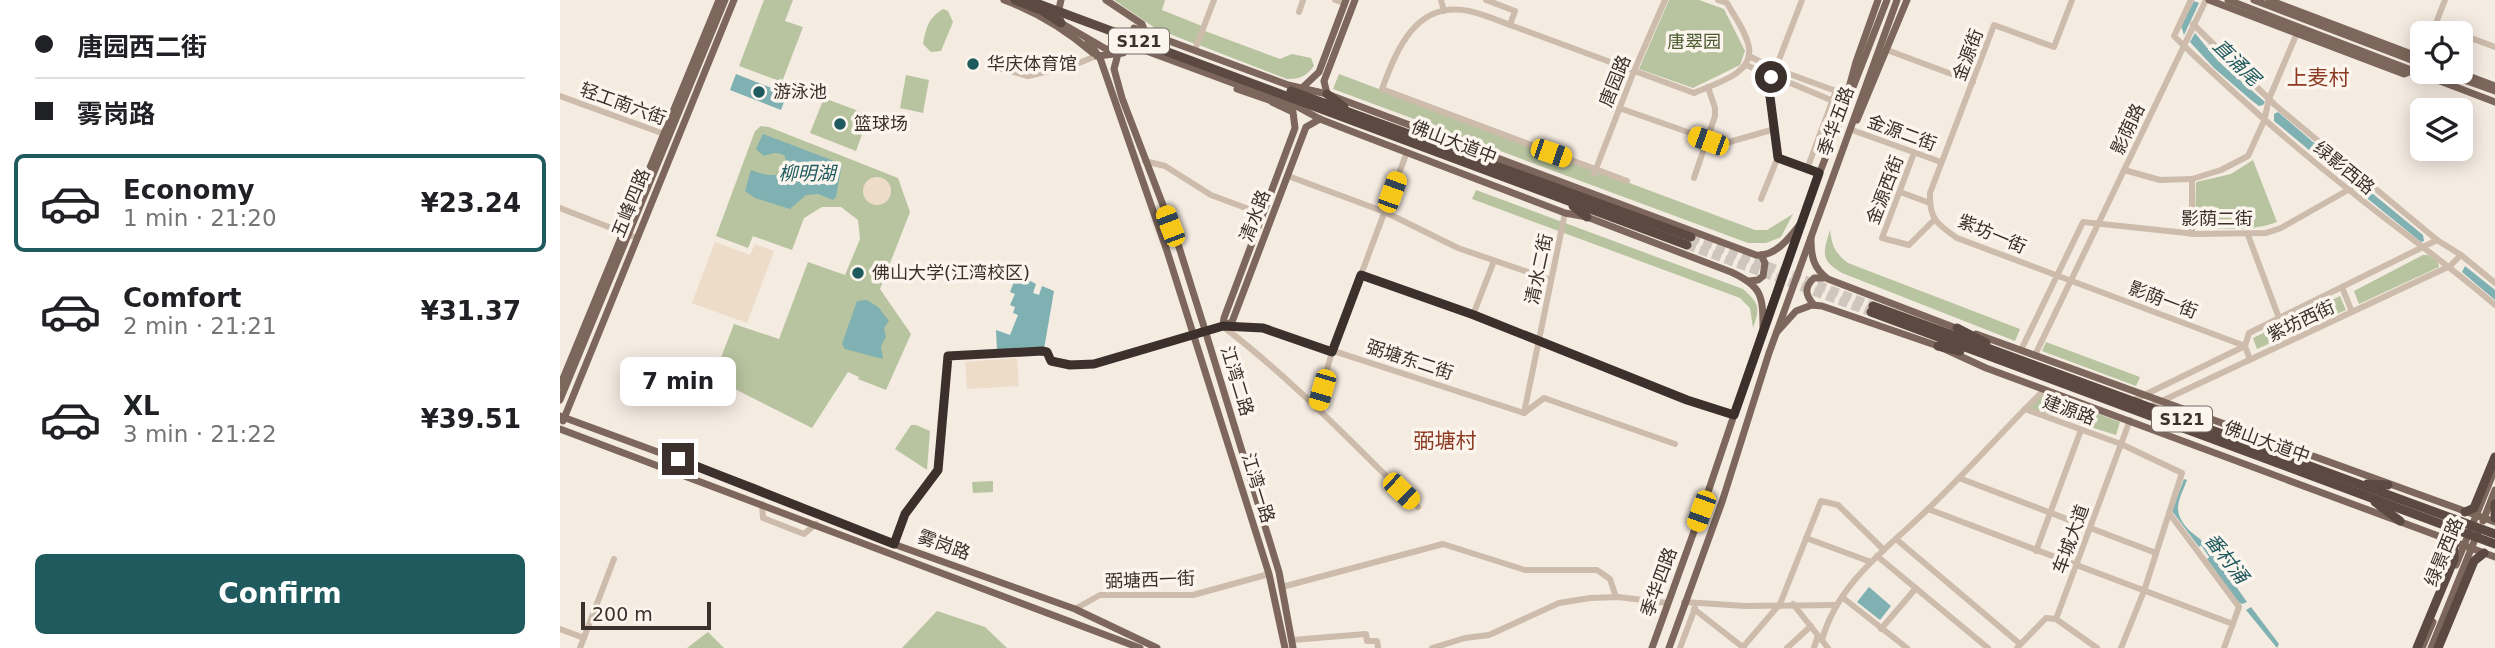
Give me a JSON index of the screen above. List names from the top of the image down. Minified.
{"streets":{"highway":["S121","佛山大道中"],"main road":["季华五路","五峰四路","清水路","弼塘东二街","江湾二路","江湾一路","雾岗路","绿景西路","季华四路"],"street":["金源街","唐园路","轻工南六街","影荫路","金源二街","绿影西路","金源西街","影荫二街","紫坊一街","清水二街","影荫一街","紫坊西街","建源路","车城大道","弼塘西一街"]},"crossings":[["S121","佛山大道中"],["金源街","金源二街"],["轻工南六街","五峰四路"],["季华五路","季华四路"],["影荫路","佛山大道中"],["影荫路","绿影西路"],["影荫路","影荫二街"],["影荫路","紫坊一街"],["影荫路","影荫一街"],["金源二街","金源西街"],["佛山大道中","紫坊西街"],["绿影西路","影荫二街"],["绿影西路","紫坊西街"],["金源西街","紫坊一街"],["五峰四路","雾岗路"],["清水路","弼塘东二街"],["紫坊一街","影荫一街"],["清水二街","弼塘东二街"],["影荫一街","紫坊西街"],["弼塘东二街","江湾二路"],["弼塘东二街","江湾一路"],["江湾二路","江湾一路"],["建源路","车城大道"],["江湾一路","弼塘西一街"],["雾岗路","弼塘西一街"]],"districts":["上麦村","弼塘村"],"water":["直涌尾","柳明湖","番村涌"],"parks":["唐翠园"],"places":["华庆体育馆","游泳池","篮球场","佛山大学(江湾校区)"],"scale_bar":"200 m","page":{"banner":["唐园西二街","雾岗路"],"list":[{"name":"Economy","note":"1 min · 21:20","value":"¥23.24"},{"name":"Comfort","note":"2 min · 21:21","value":"¥31.37"},{"name":"XL","note":"3 min · 21:22","value":"¥39.51"}],"bubble":"7 min","buttons":"Confirm","scale":"200 m"}}
